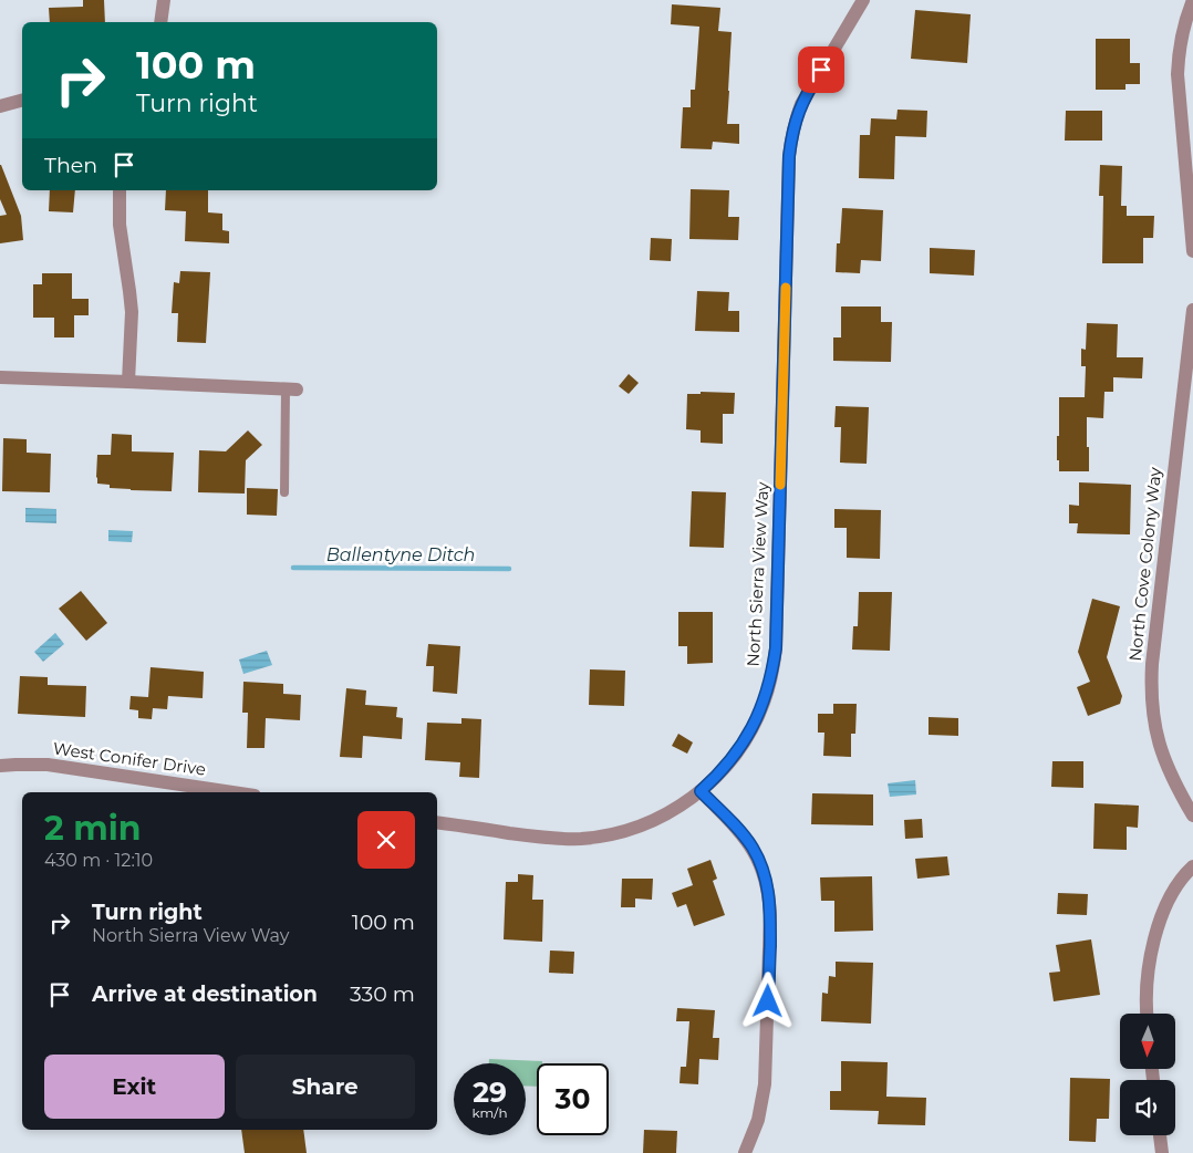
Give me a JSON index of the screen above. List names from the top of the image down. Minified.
{"streets":{"street":["North Cove Colony Way","North Sierra View Way","West Conifer Drive"]},"water":["Ballentyne Ditch"],"north":"bottom","page":{"turn":["100 m","Turn right"],"then":"Then","heading":["2 min","430 m · 12:10"],"list":[{"name":"Turn right","note":"North Sierra View Way","value":"100 m"},{"name":"Arrive at destination","value":"330 m"}],"buttons":["Exit","Share"],"speed":"29 km/h","limit":"30"}}
